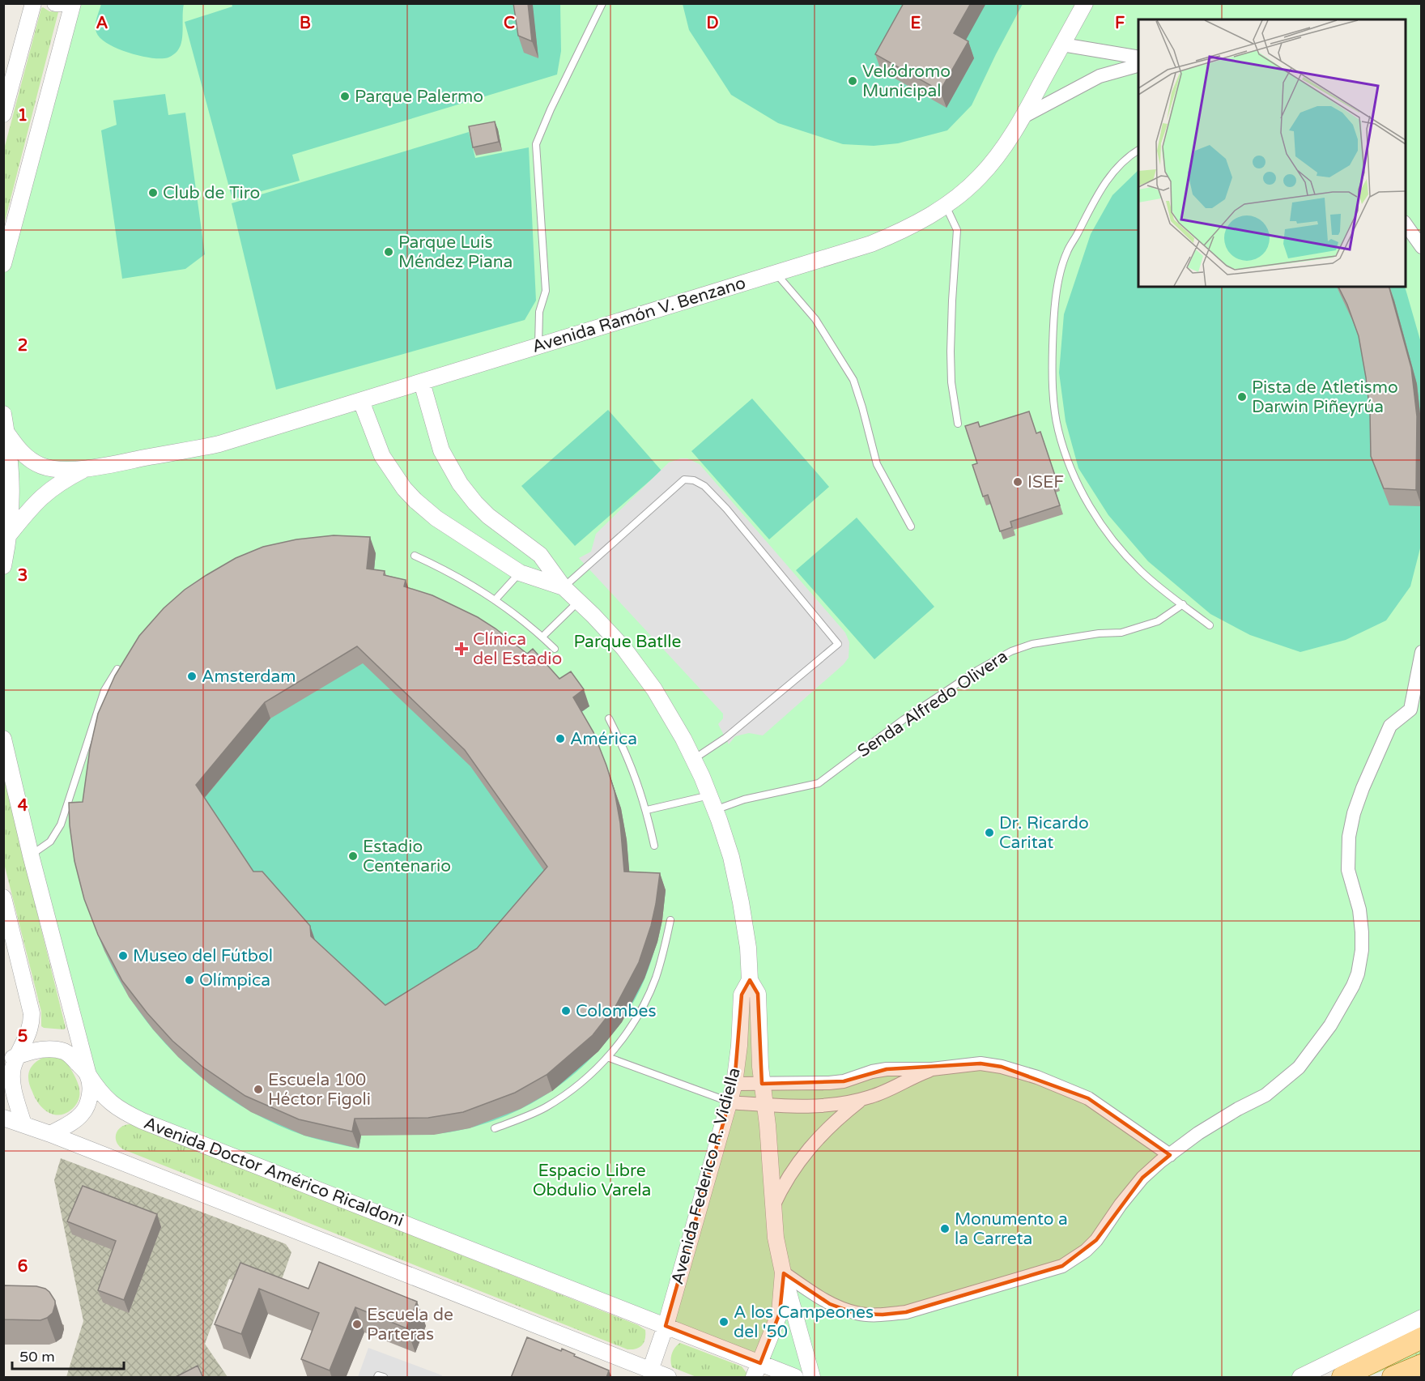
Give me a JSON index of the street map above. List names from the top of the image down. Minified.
{"streets":{"street":["Avenida Ramón V. Benzano","Avenida Doctor Américo Ricaldoni","Avenida Federico R. Vidiella"],"lane":["Senda Alfredo Olivera"]},"crossings":[["Avenida Ramón V. Benzano","Avenida Federico R. Vidiella"],["Senda Alfredo Olivera","Avenida Federico R. Vidiella"],["Avenida Doctor Américo Ricaldoni","Avenida Federico R. Vidiella"]],"parks":["Parque Batlle","Espacio Libre Obdulio Varela"],"places":{"other":["Velódromo Municipal","Parque Palermo","Club de Tiro","Parque Luis Méndez Piana","Pista de Atletismo Darwin Piñeyrúa","ISEF","Amsterdam","América","Dr. Ricardo Caritat","Estadio Centenario","Museo del Fútbol","Olímpica","Colombes","Escuela 100 Héctor Figoli","Monumento a la Carreta","A los Campeones del '50","Escuela de Parteras"],"health":["Clínica del Estadio"]},"scale_bar":"50 m","grid":{"columns":["A","B","C","D","E","F"],"rows":["1","2","3","4","5","6"]}}
